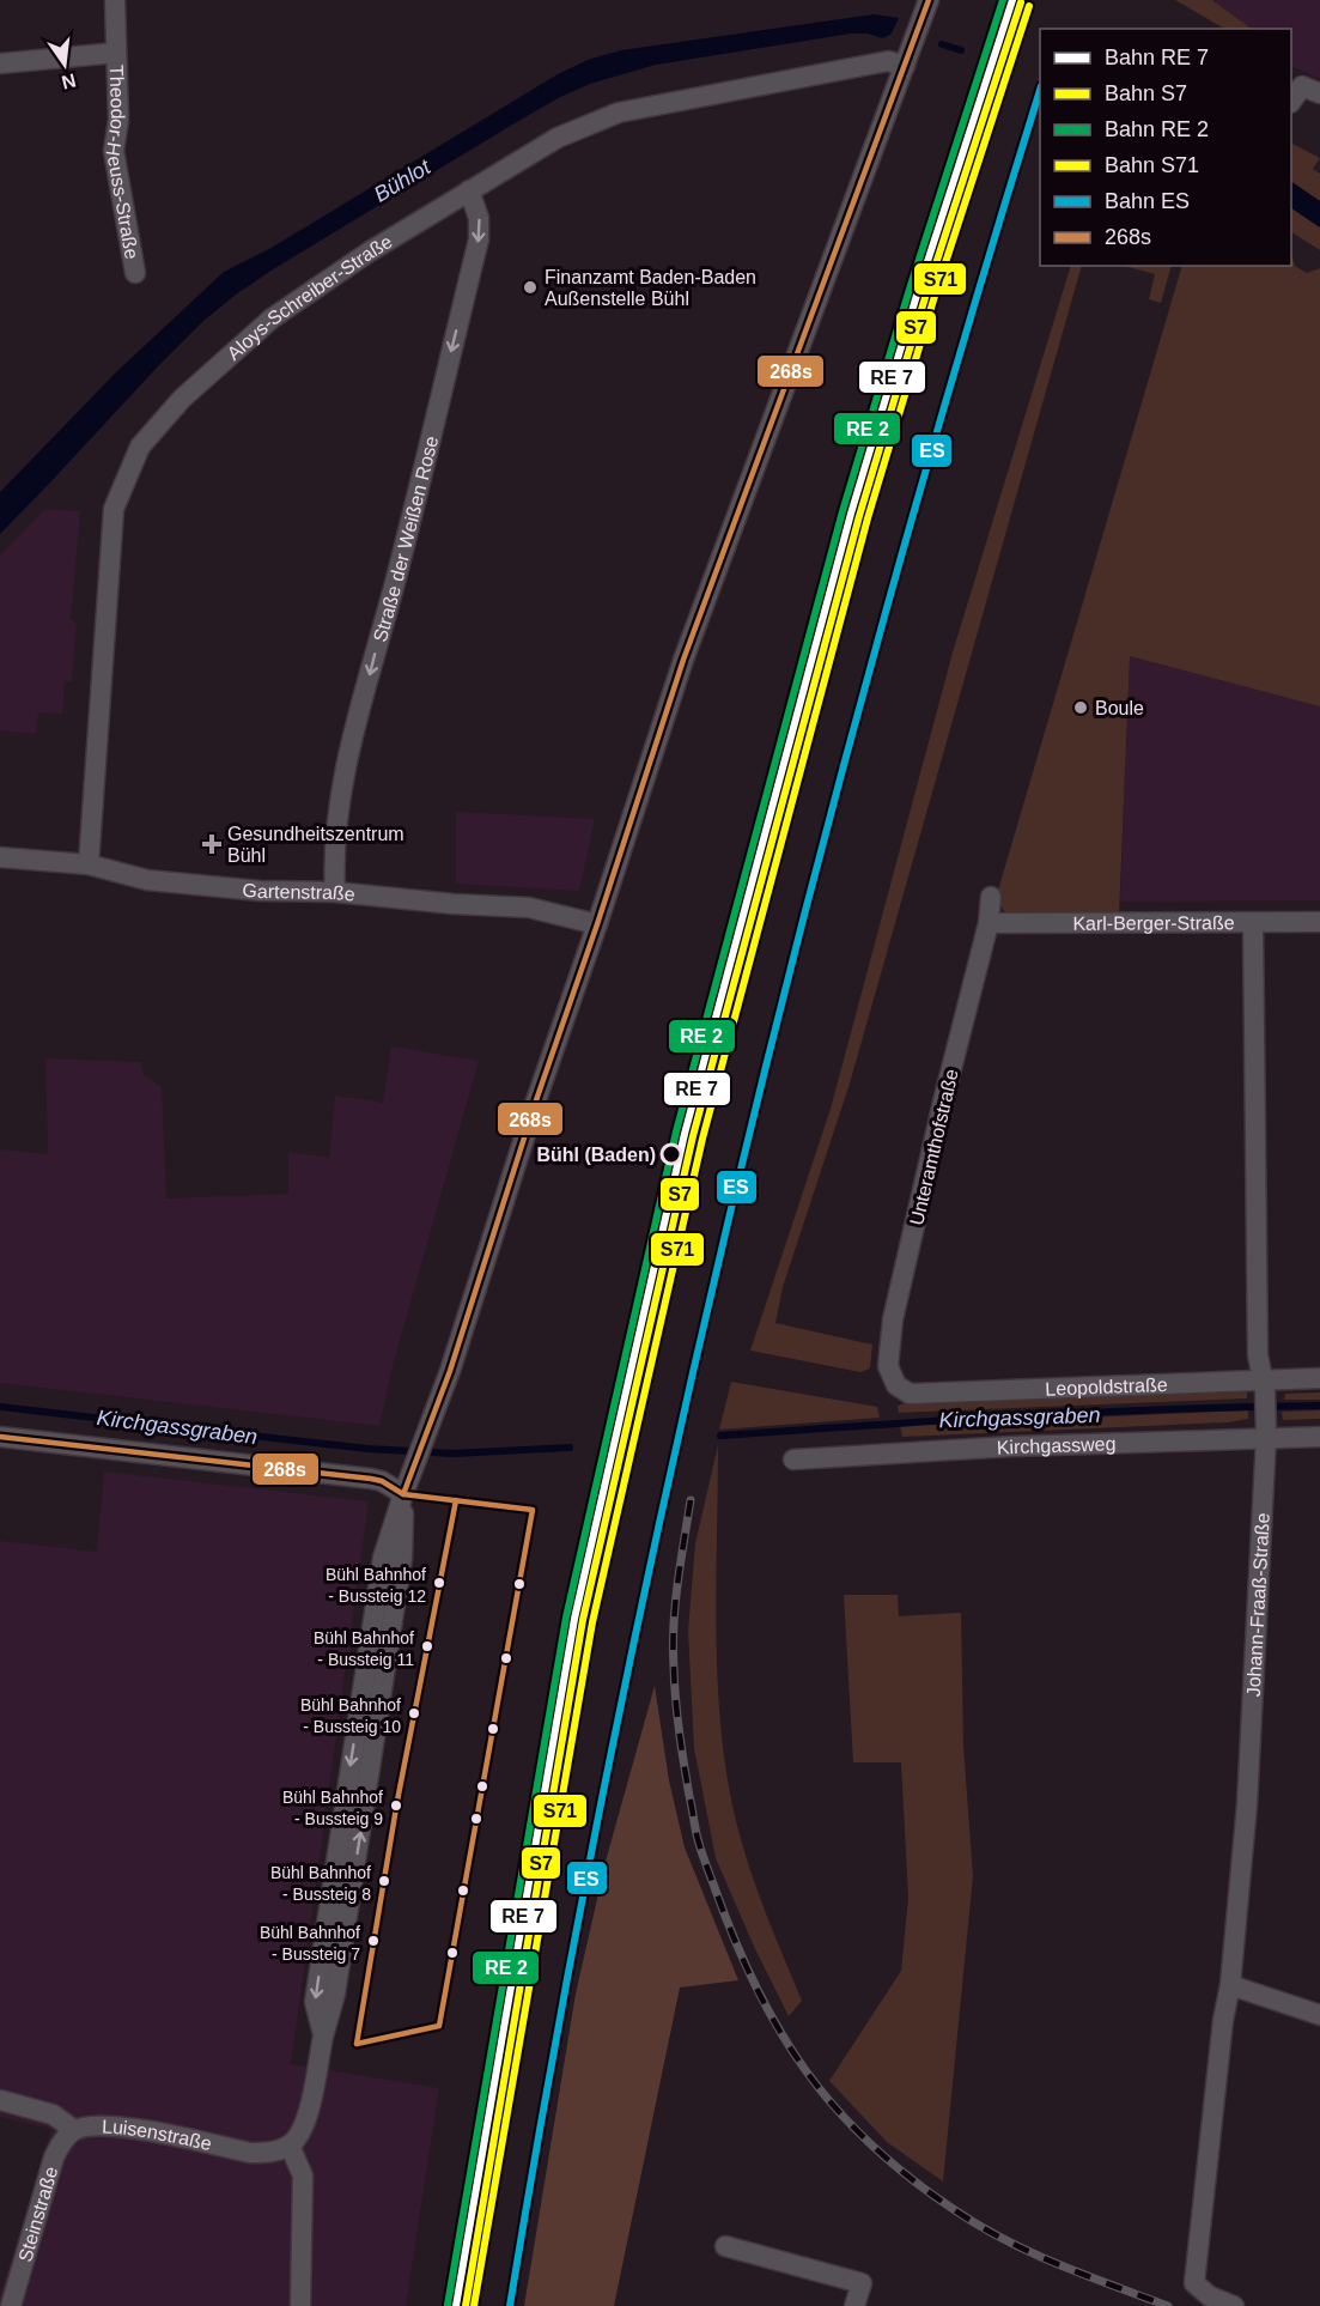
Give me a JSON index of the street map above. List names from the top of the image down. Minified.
{"streets":{"street":["Theodor-Heuss-Straße","Aloys-Schreiber-Straße","Straße der Weißen Rose","Gartenstraße","Karl-Berger-Straße","Unteramthofstraße","Leopoldstraße","Kirchgassweg","Johann-Fraaß-Straße","Luisenstraße","Steinstraße"]},"crossings":[["Aloys-Schreiber-Straße","Straße der Weißen Rose"],["Aloys-Schreiber-Straße","Gartenstraße"],["Straße der Weißen Rose","Gartenstraße"],["Karl-Berger-Straße","Unteramthofstraße"],["Karl-Berger-Straße","Johann-Fraaß-Straße"],["Unteramthofstraße","Leopoldstraße"],["Leopoldstraße","Johann-Fraaß-Straße"],["Kirchgassweg","Johann-Fraaß-Straße"],["Luisenstraße","Steinstraße"]],"one_way":["Straße der Weißen Rose"],"water":["Bühlot","Kirchgassgraben"],"places":{"other":["Finanzamt Baden-Baden Außenstelle Bühl","Boule","Bühl (Baden)","Bühl Bahnhof - Bussteig 12","Bühl Bahnhof - Bussteig 11","Bühl Bahnhof - Bussteig 10","Bühl Bahnhof - Bussteig 9","Bühl Bahnhof - Bussteig 8","Bühl Bahnhof - Bussteig 7"],"health":["Gesundheitszentrum Bühl"]},"lines":["transit line 268s","rail line S7","rail line S71","rail line ES"],"legend":["Bahn RE 7","Bahn S7","Bahn RE 2","Bahn S71","Bahn ES","268s"],"north":"bottom"}
